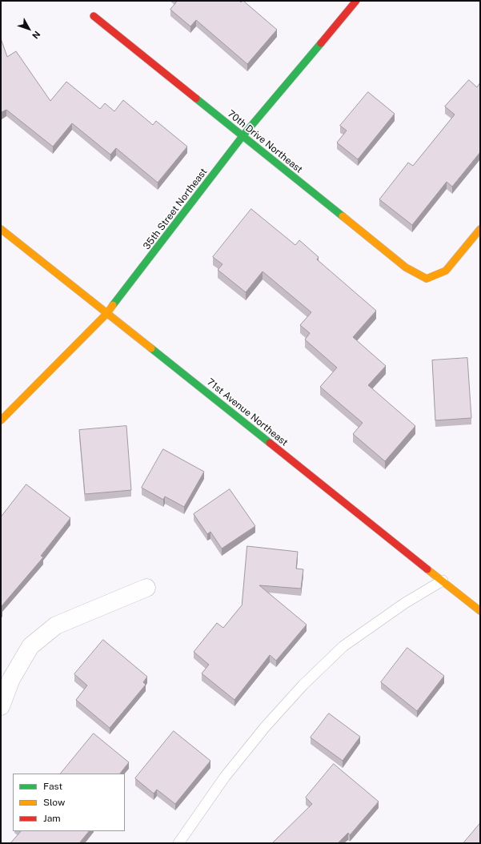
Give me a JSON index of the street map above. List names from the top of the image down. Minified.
{"streets":{"street":["70th Drive Northeast","35th Street Northeast","71st Avenue Northeast"]},"crossings":[["70th Drive Northeast","35th Street Northeast"],["35th Street Northeast","71st Avenue Northeast"]],"legend":["Fast","Slow","Jam"],"north":"bottom right"}
